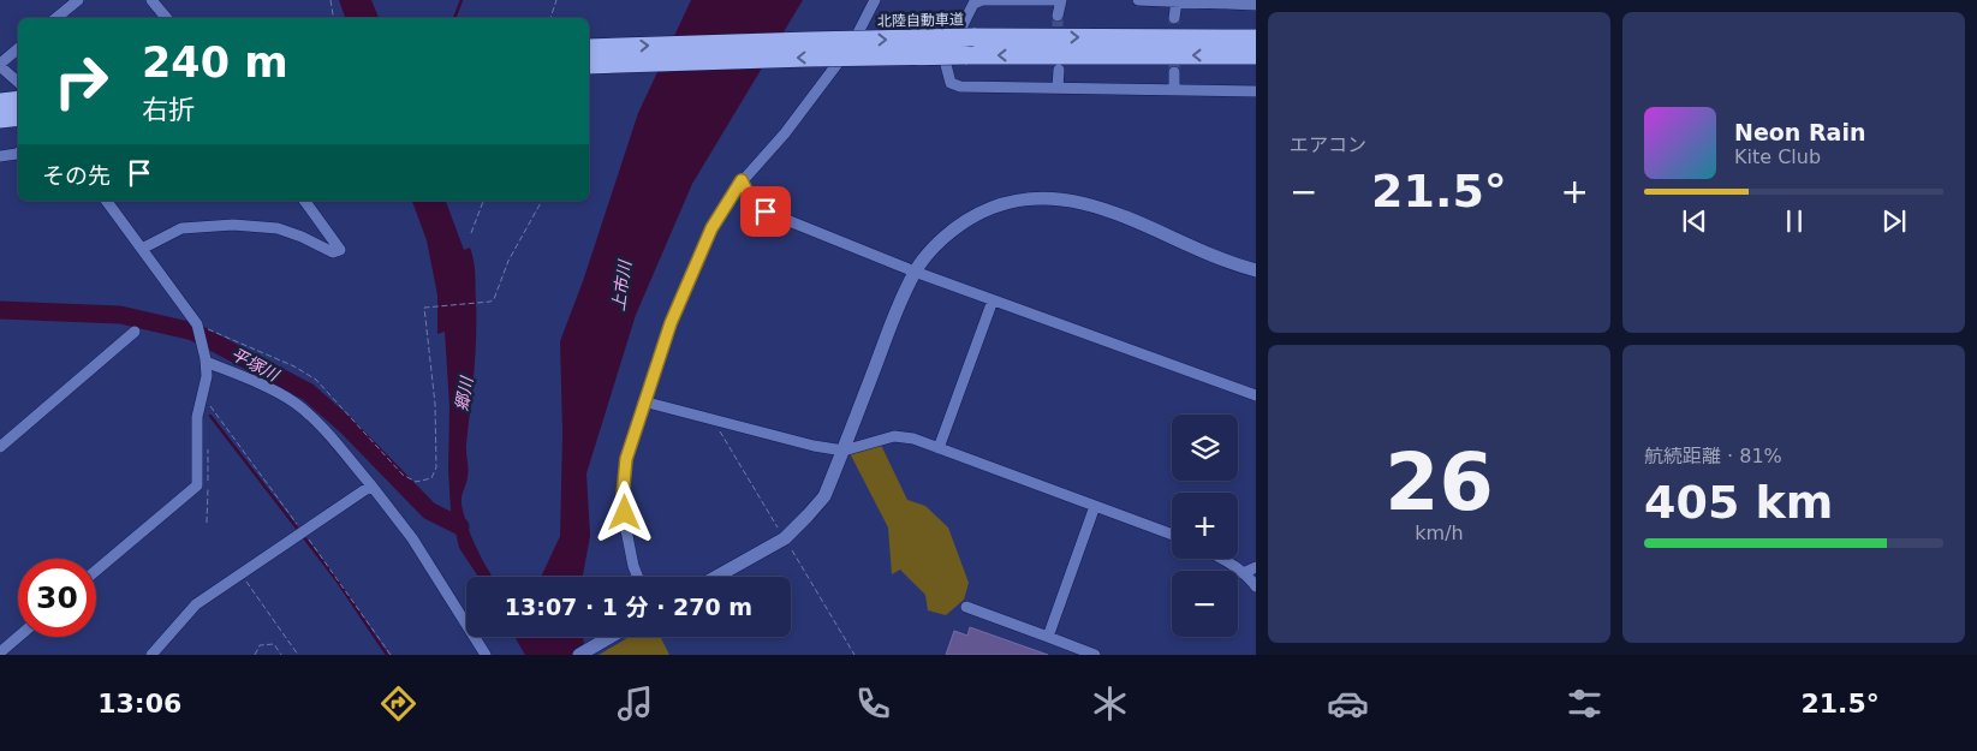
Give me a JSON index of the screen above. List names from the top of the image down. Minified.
{"streets":{"highway":["北陸自動車道"]},"water":["上市川","平塚川","郷川"],"page":{"tile":["エアコン",["26","km/h"],["航続距離 · 81%","405 km"]],"turn":["240 m","右折"],"song":["Neon Rain","Kite Club"],"then":"その先","heat":["−","21.5°","+"],"map_buttons":["+","−"],"limit":"30","trip":"13:07 · 1 分 · 270 m","tabs":["13:06","21.5°"]}}
